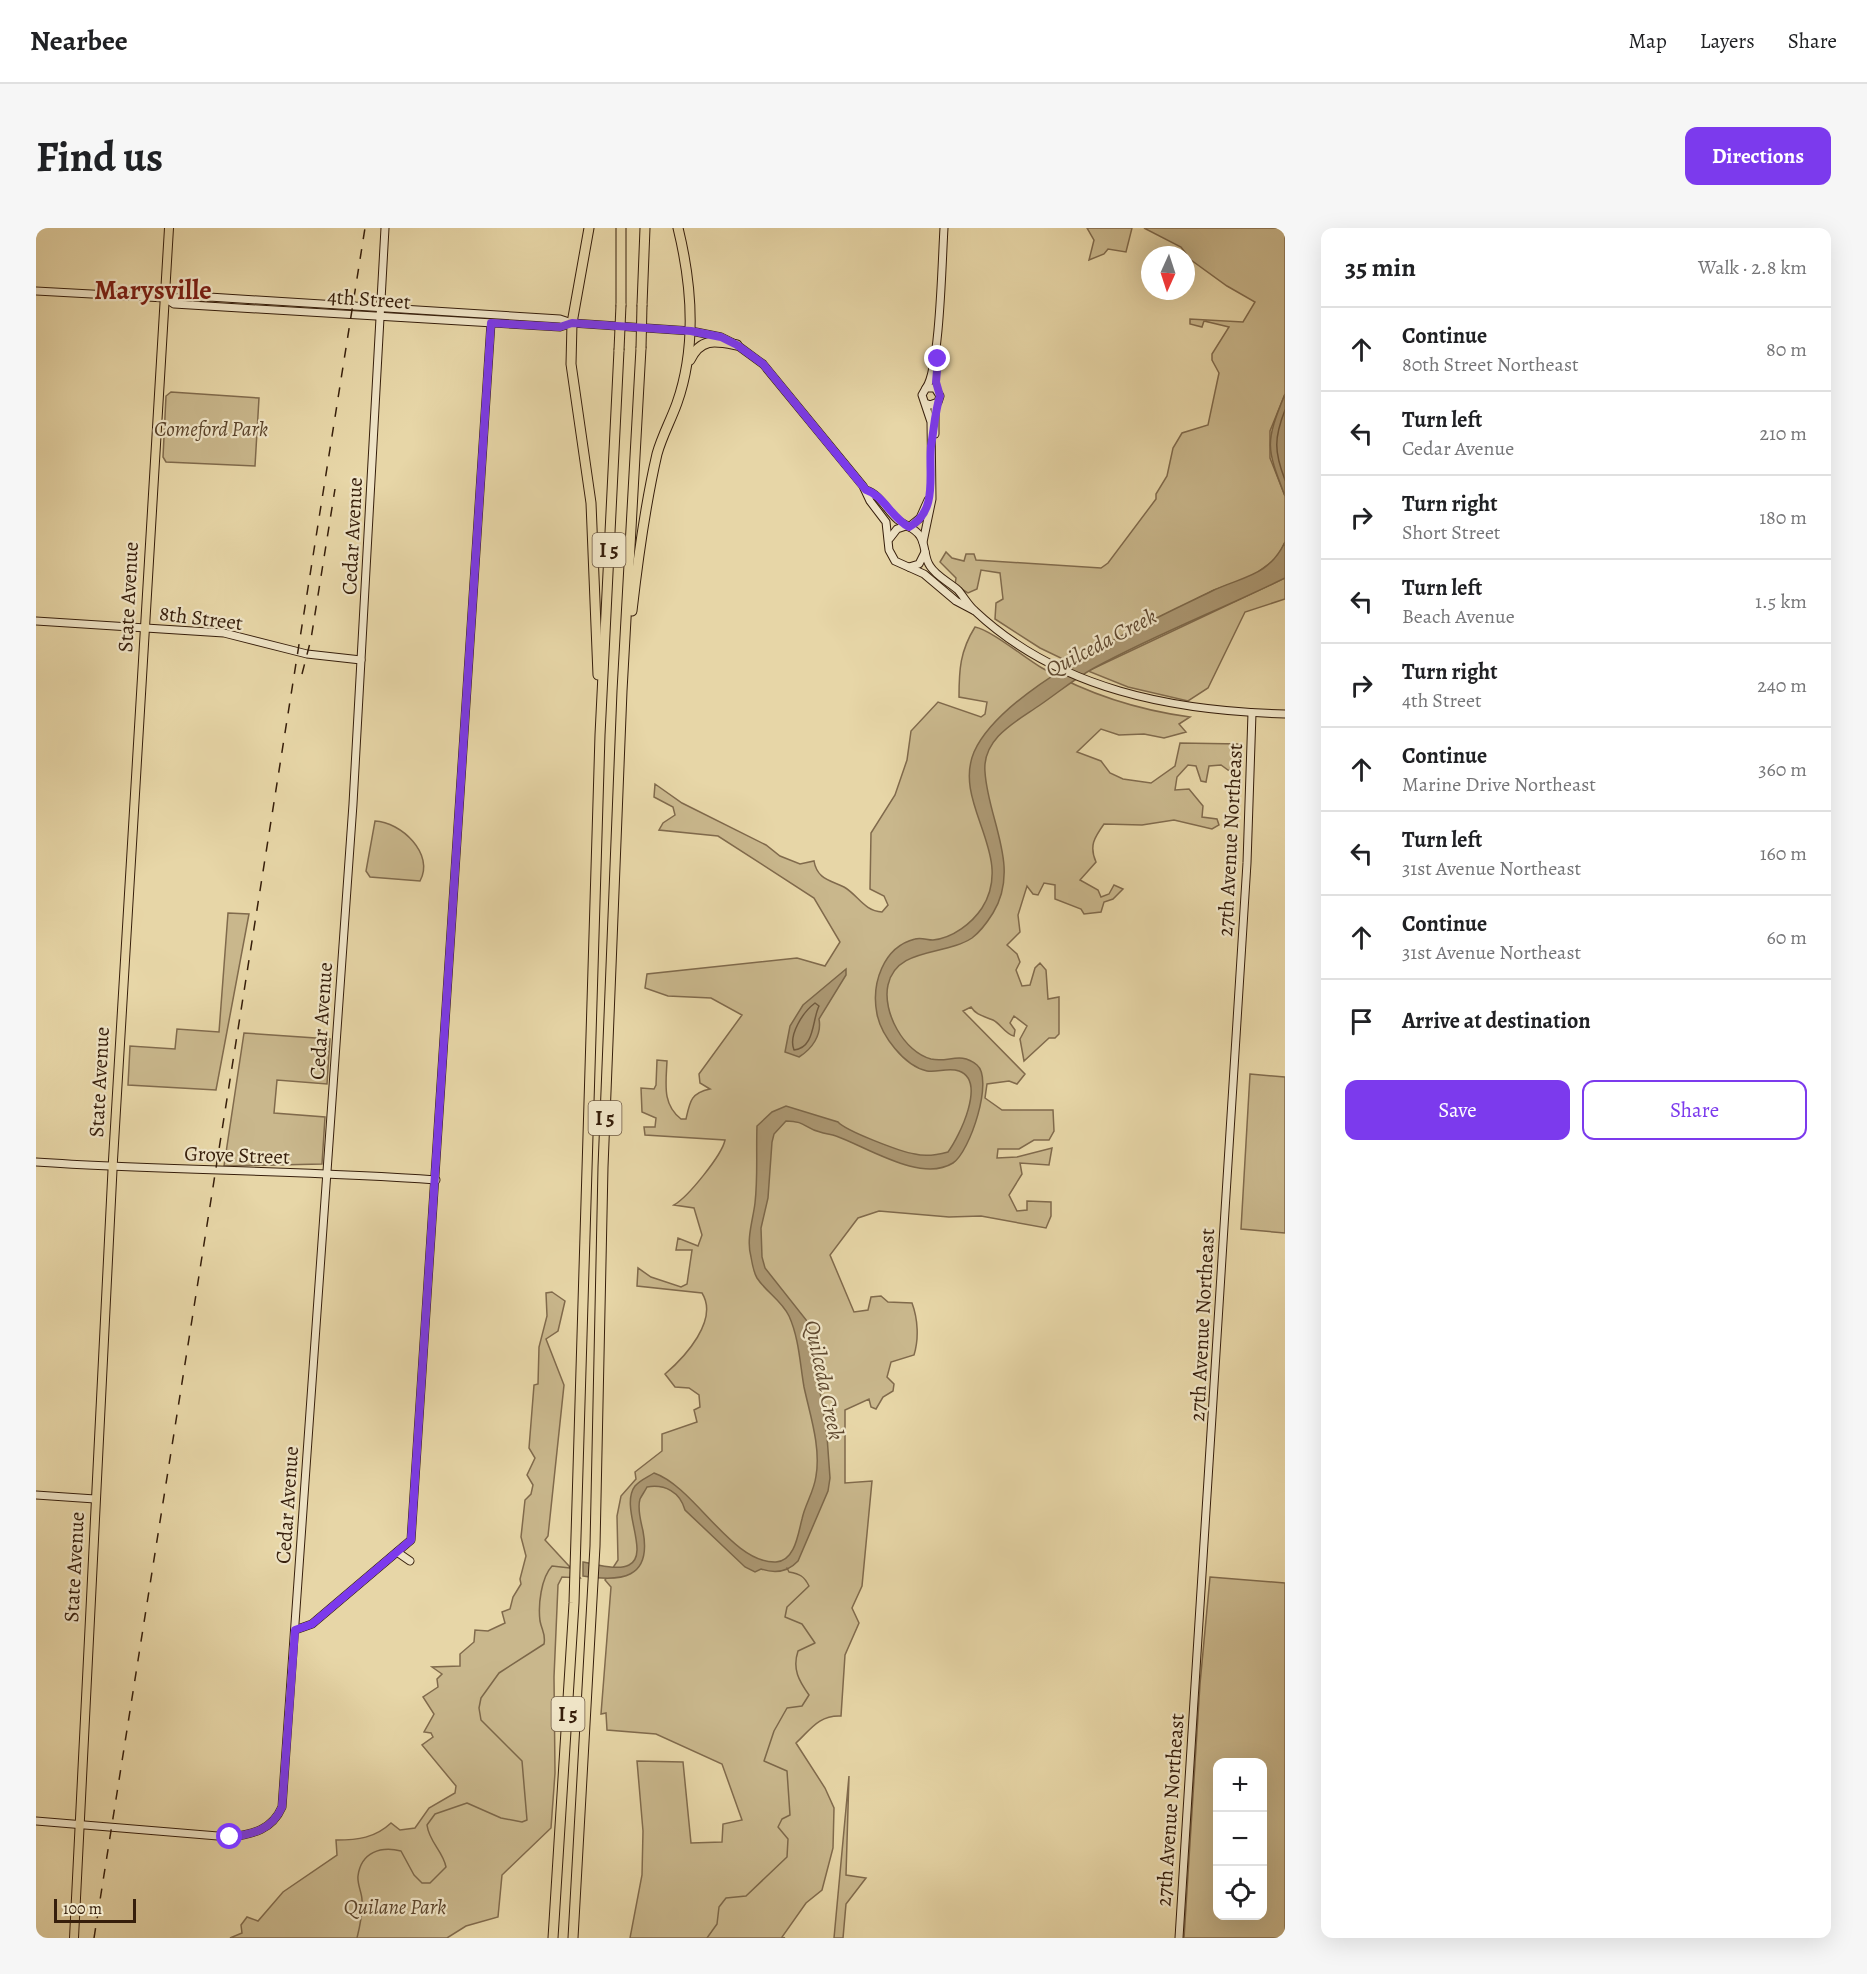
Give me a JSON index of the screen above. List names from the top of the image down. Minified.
{"streets":{"highway":["I 5"],"main road":["State Avenue"],"street":["4th Street","Cedar Avenue","8th Street","27th Avenue Northeast","Grove Street"]},"crossings":[["4th Street","Cedar Avenue"],["4th Street","State Avenue"],["Cedar Avenue","State Avenue"],["Cedar Avenue","8th Street"],["Cedar Avenue","Grove Street"],["State Avenue","8th Street"],["State Avenue","Grove Street"]],"districts":["Marysville"],"water":["Quilceda Creek"],"parks":["Comeford Park","Quilane Park"],"scale_bar":"100 m","north":"bottom","page":{"header":"Nearbee","nav":["Map","Layers","Share"],"buttons":["Directions",["Save","Share"]],"title":"Find us","heading":["35 min","Walk · 2.8 km"],"list":[["Continue","80th Street Northeast","80 m"],["Turn left","Cedar Avenue","210 m"],["Turn right","Short Street","180 m"],["Turn left","Beach Avenue","1.5 km"],["Turn right","4th Street","240 m"],["Continue","Marine Drive Northeast","360 m"],["Turn left","31st Avenue Northeast","160 m"],["Continue","31st Avenue Northeast","60 m"],"Arrive at destination"],"map_buttons":["+","−"],"scale":"100 m"}}
